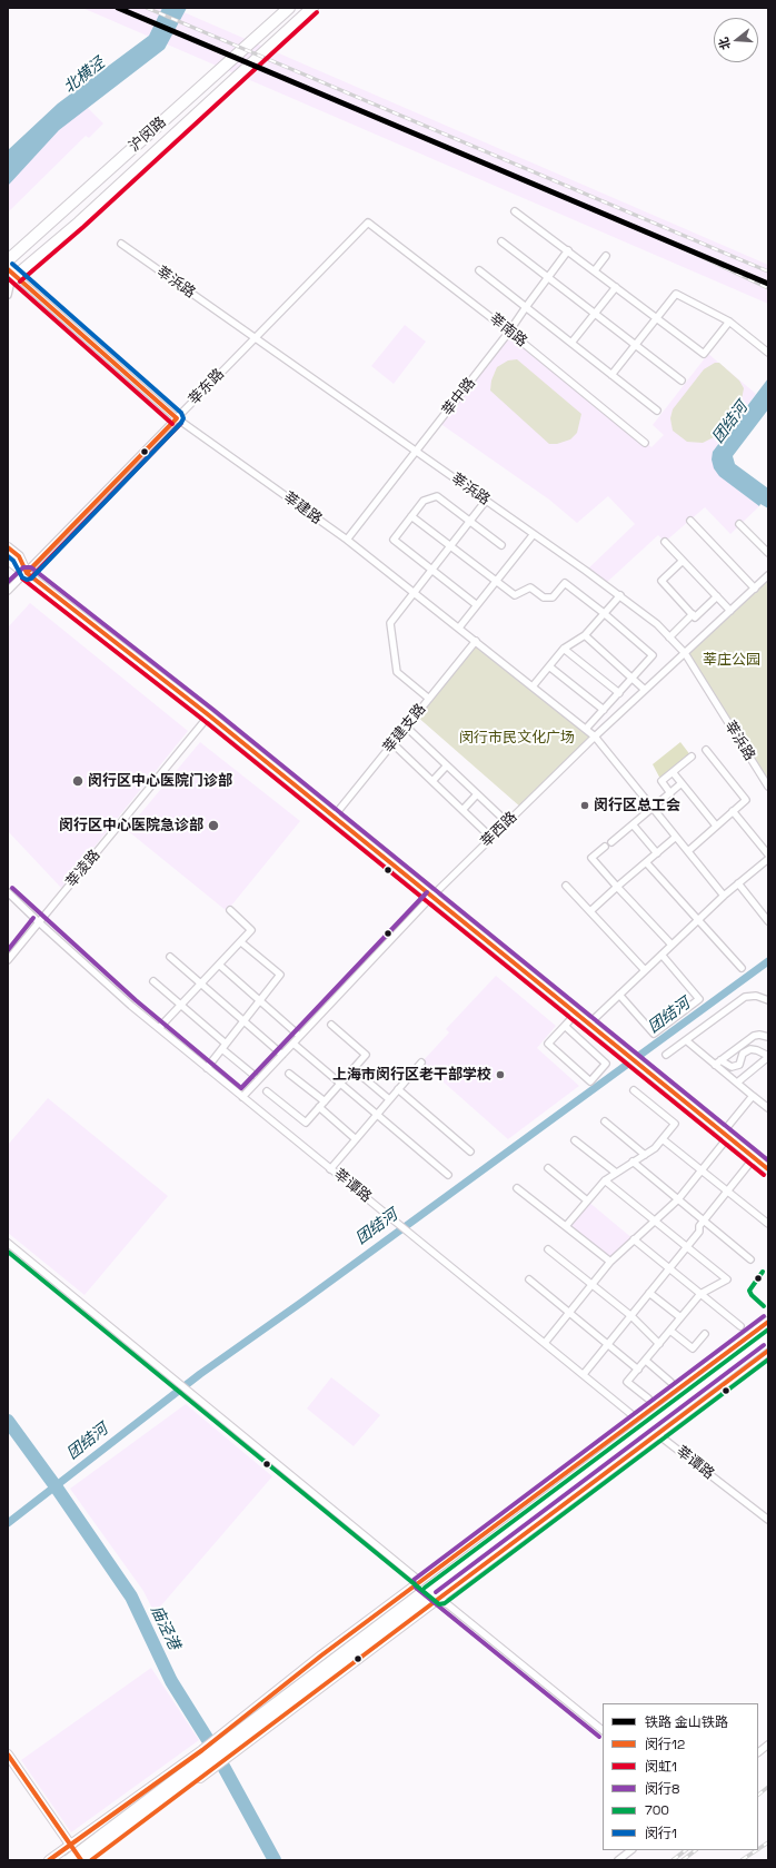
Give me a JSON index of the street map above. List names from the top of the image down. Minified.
{"streets":{"highway":["沪闵路"],"street":["莘浜路","莘南路","莘东路","莘中路","莘建路","莘建支路","莘西路","莘凌路","莘谭路"]},"crossings":[["沪闵路","莘建路"],["莘浜路","莘东路"],["莘浜路","莘中路"],["莘浜路","莘西路"],["莘南路","莘东路"],["莘南路","莘中路"],["莘东路","莘建路"],["莘中路","莘建路"],["莘建路","莘建支路"],["莘建路","莘西路"],["莘西路","莘谭路"],["莘凌路","莘谭路"]],"water":["北横泾","团结河","庙泾港"],"parks":["莘庄公园","闵行市民文化广场"],"places":["闵行区中心医院门诊部","闵行区总工会","闵行区中心医院急诊部","上海市闵行区老干部学校"],"lines":["rail line 金山铁路","transit line 闵虹1","transit line 闵行1","transit line 闵行12","transit line 闵行8","transit line 700"],"legend":["铁路 金山铁路","闵行12","闵虹1","闵行8","700","闵行1"],"north":"left"}
